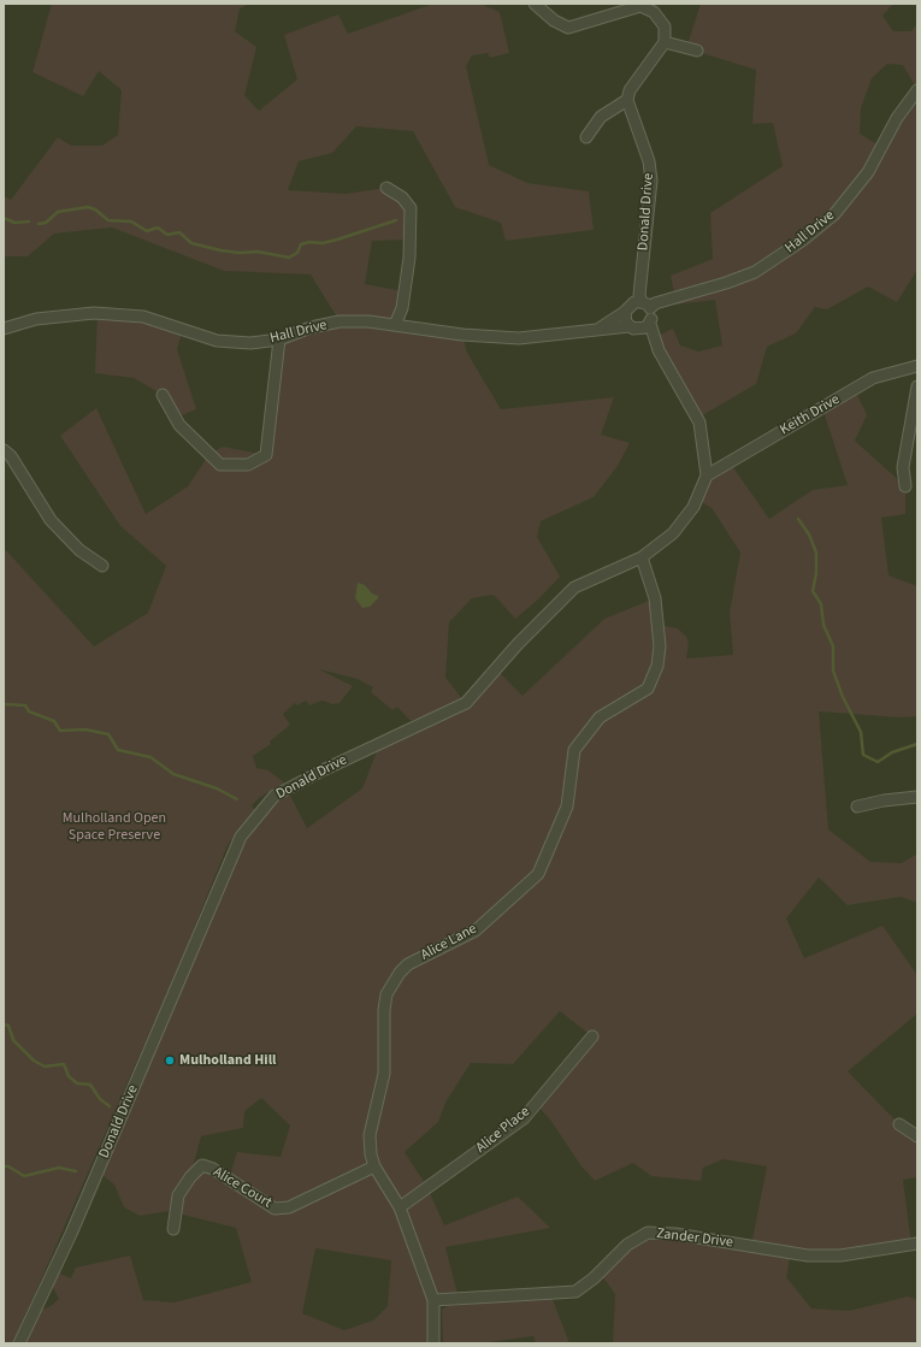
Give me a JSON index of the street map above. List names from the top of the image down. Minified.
{"streets":{"street":["Donald Drive","Hall Drive","Keith Drive","Alice Lane","Alice Place","Alice Court","Zander Drive"]},"crossings":[["Donald Drive","Hall Drive"],["Donald Drive","Keith Drive"],["Donald Drive","Alice Lane"],["Alice Lane","Alice Place"],["Alice Lane","Alice Court"],["Alice Lane","Zander Drive"]],"parks":["Mulholland Open Space Preserve"],"places":["Mulholland Hill"]}
